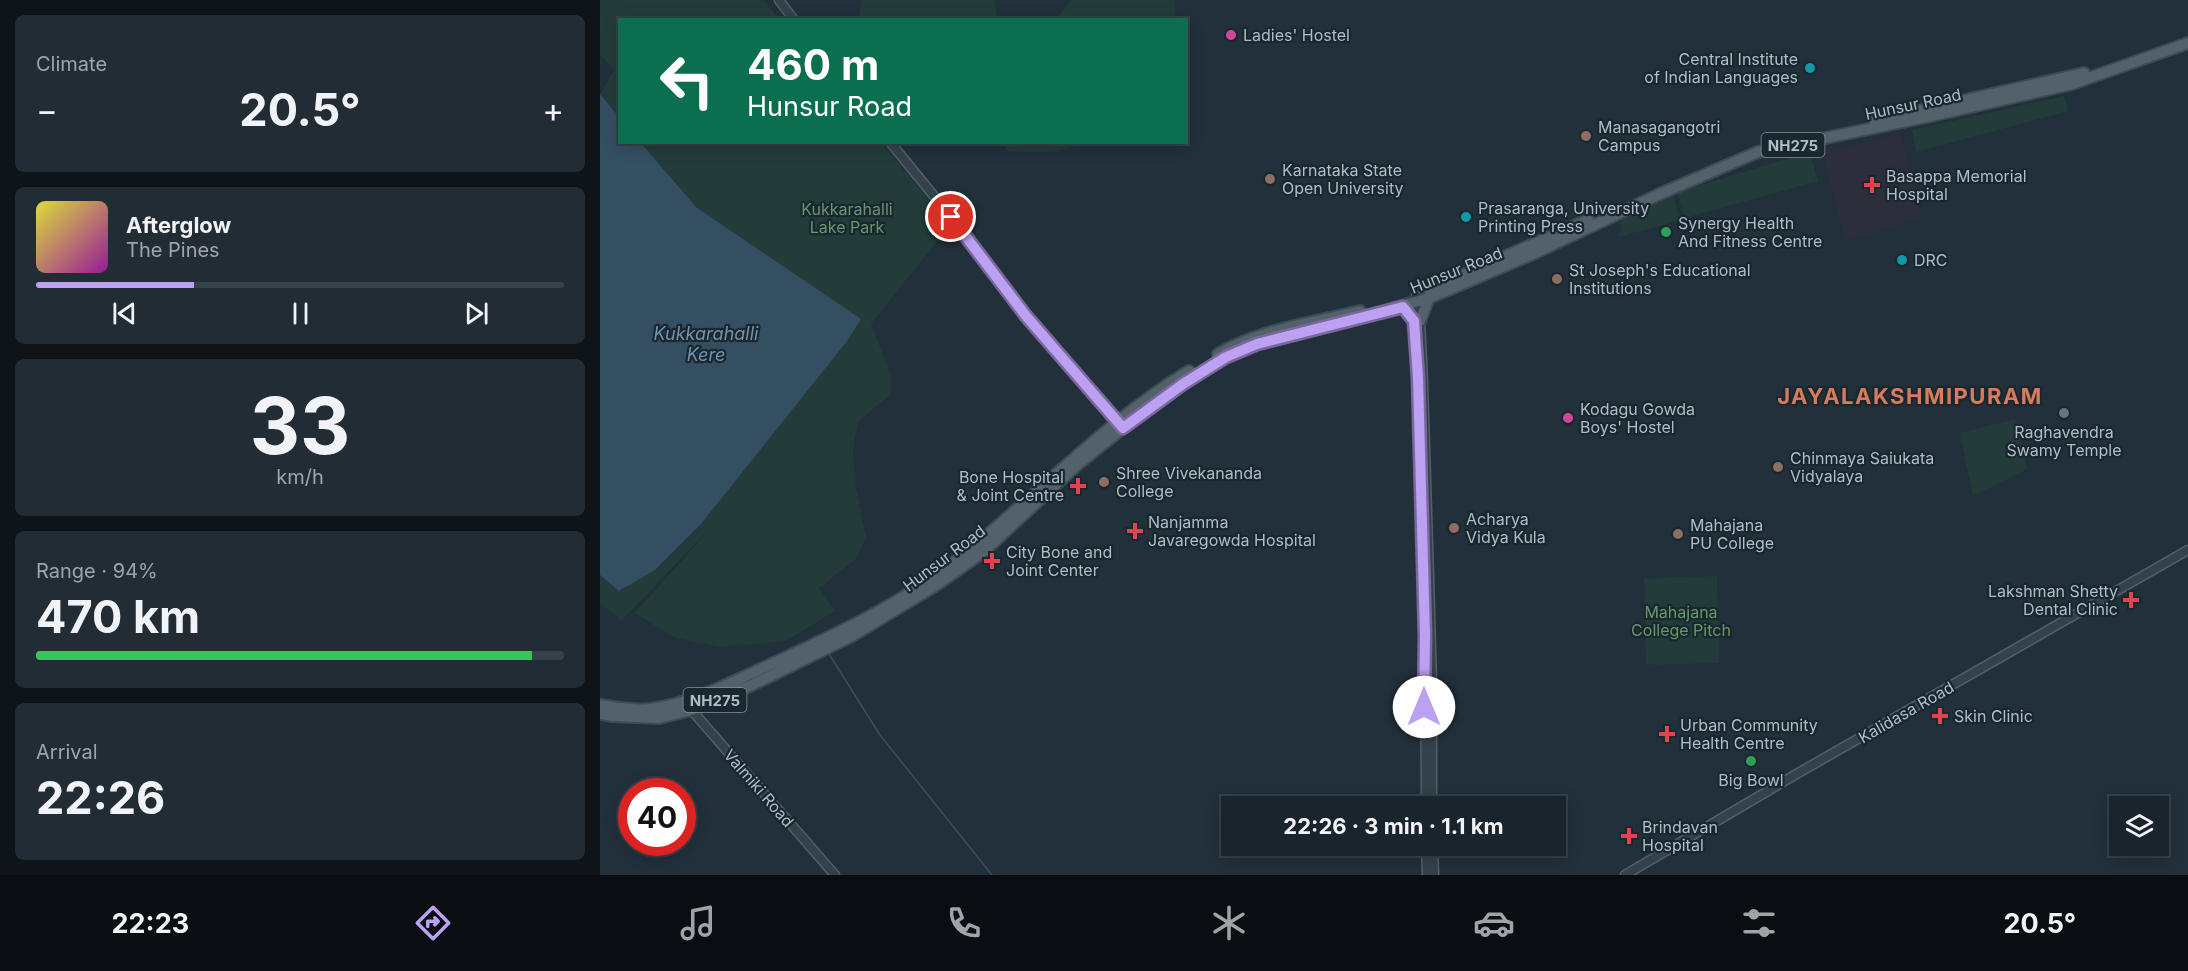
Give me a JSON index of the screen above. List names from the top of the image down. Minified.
{"streets":{"main road":["Hunsur Road","NH275"],"street":["Kalidasa Road","Valmiki Road"]},"crossings":[["Hunsur Road","NH275"],["Hunsur Road","Valmiki Road"],["NH275","Valmiki Road"]],"districts":["JAYALAKSHMIPURAM"],"water":["Kukkarahalli Kere"],"parks":["Kukkarahalli Lake Park","Mahajana College Pitch"],"places":{"other":["Ladies' Hostel","Central Institute of Indian Languages","Manasagangotri Campus","Karnataka State Open University","Prasaranga, University Printing Press","Synergy Health And Fitness Centre","DRC","St Joseph's Educational Institutions","Raghavendra Swamy Temple","Kodagu Gowda Boys' Hostel","Chinmaya Saiukata Vidyalaya","Shree Vivekananda College","Acharya Vidya Kula","Mahajana PU College","Big Bowl"],"health":["Basappa Memorial Hospital","Bone Hospital & Joint Centre","Nanjamma Javaregowda Hospital","City Bone and Joint Center","Lakshman Shetty Dental Clinic","Skin Clinic","Urban Community Health Centre","Brindavan Hospital"]},"page":{"tile":["Climate",["33","km/h"],["Range · 94%","470 km"],["Arrival","22:26"]],"turn":["460 m","Hunsur Road"],"heat":["−","20.5°","+"],"song":["Afterglow","The Pines"],"limit":"40","trip":"22:26 · 3 min · 1.1 km","tabs":["22:23","20.5°"]}}
